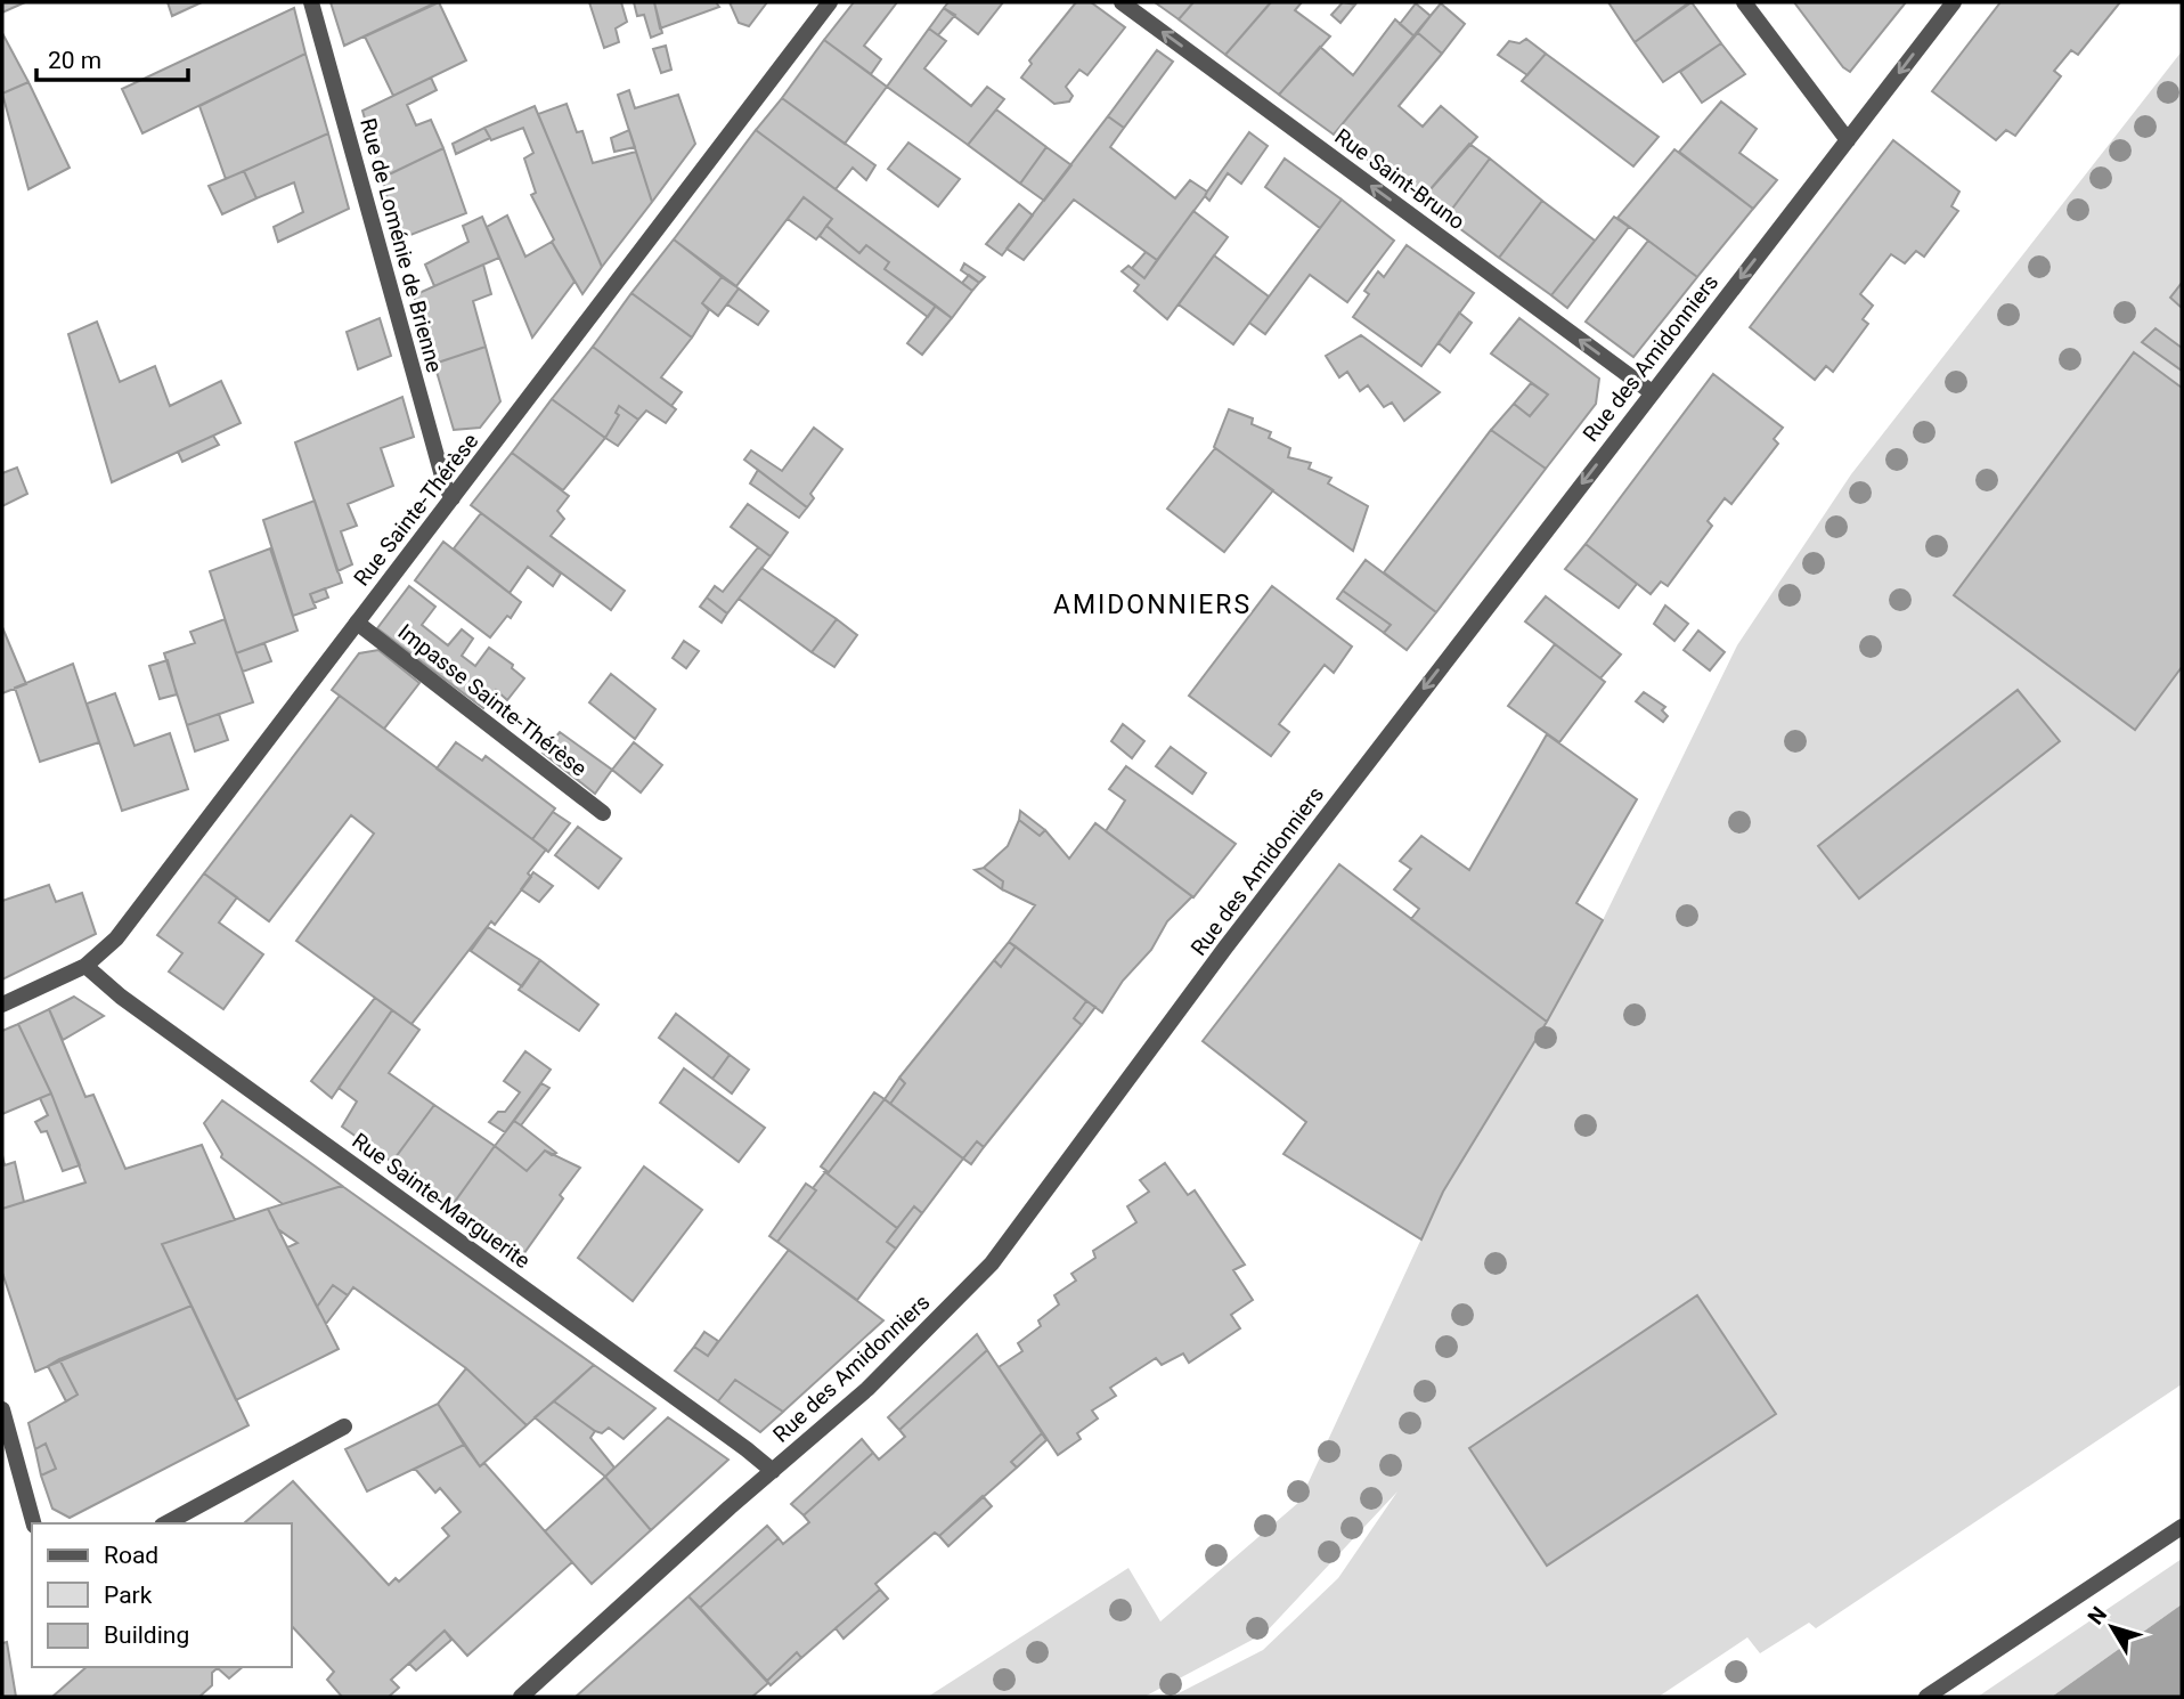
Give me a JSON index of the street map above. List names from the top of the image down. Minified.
{"streets":{"street":["Rue Saint-Bruno","Rue de Loménie de Brienne","Rue des Amidonniers","Rue Sainte-Thérèse","Impasse Sainte-Thérèse","Rue Sainte-Marguerite"]},"crossings":[["Rue Saint-Bruno","Rue des Amidonniers"],["Rue de Loménie de Brienne","Rue Sainte-Thérèse"],["Rue des Amidonniers","Rue Sainte-Marguerite"],["Rue Sainte-Thérèse","Impasse Sainte-Thérèse"],["Rue Sainte-Thérèse","Rue Sainte-Marguerite"]],"one_way":["Rue Saint-Bruno","Rue des Amidonniers"],"districts":["AMIDONNIERS"],"legend":["Road","Park","Building"],"scale_bar":"20 m","north":"top left"}
